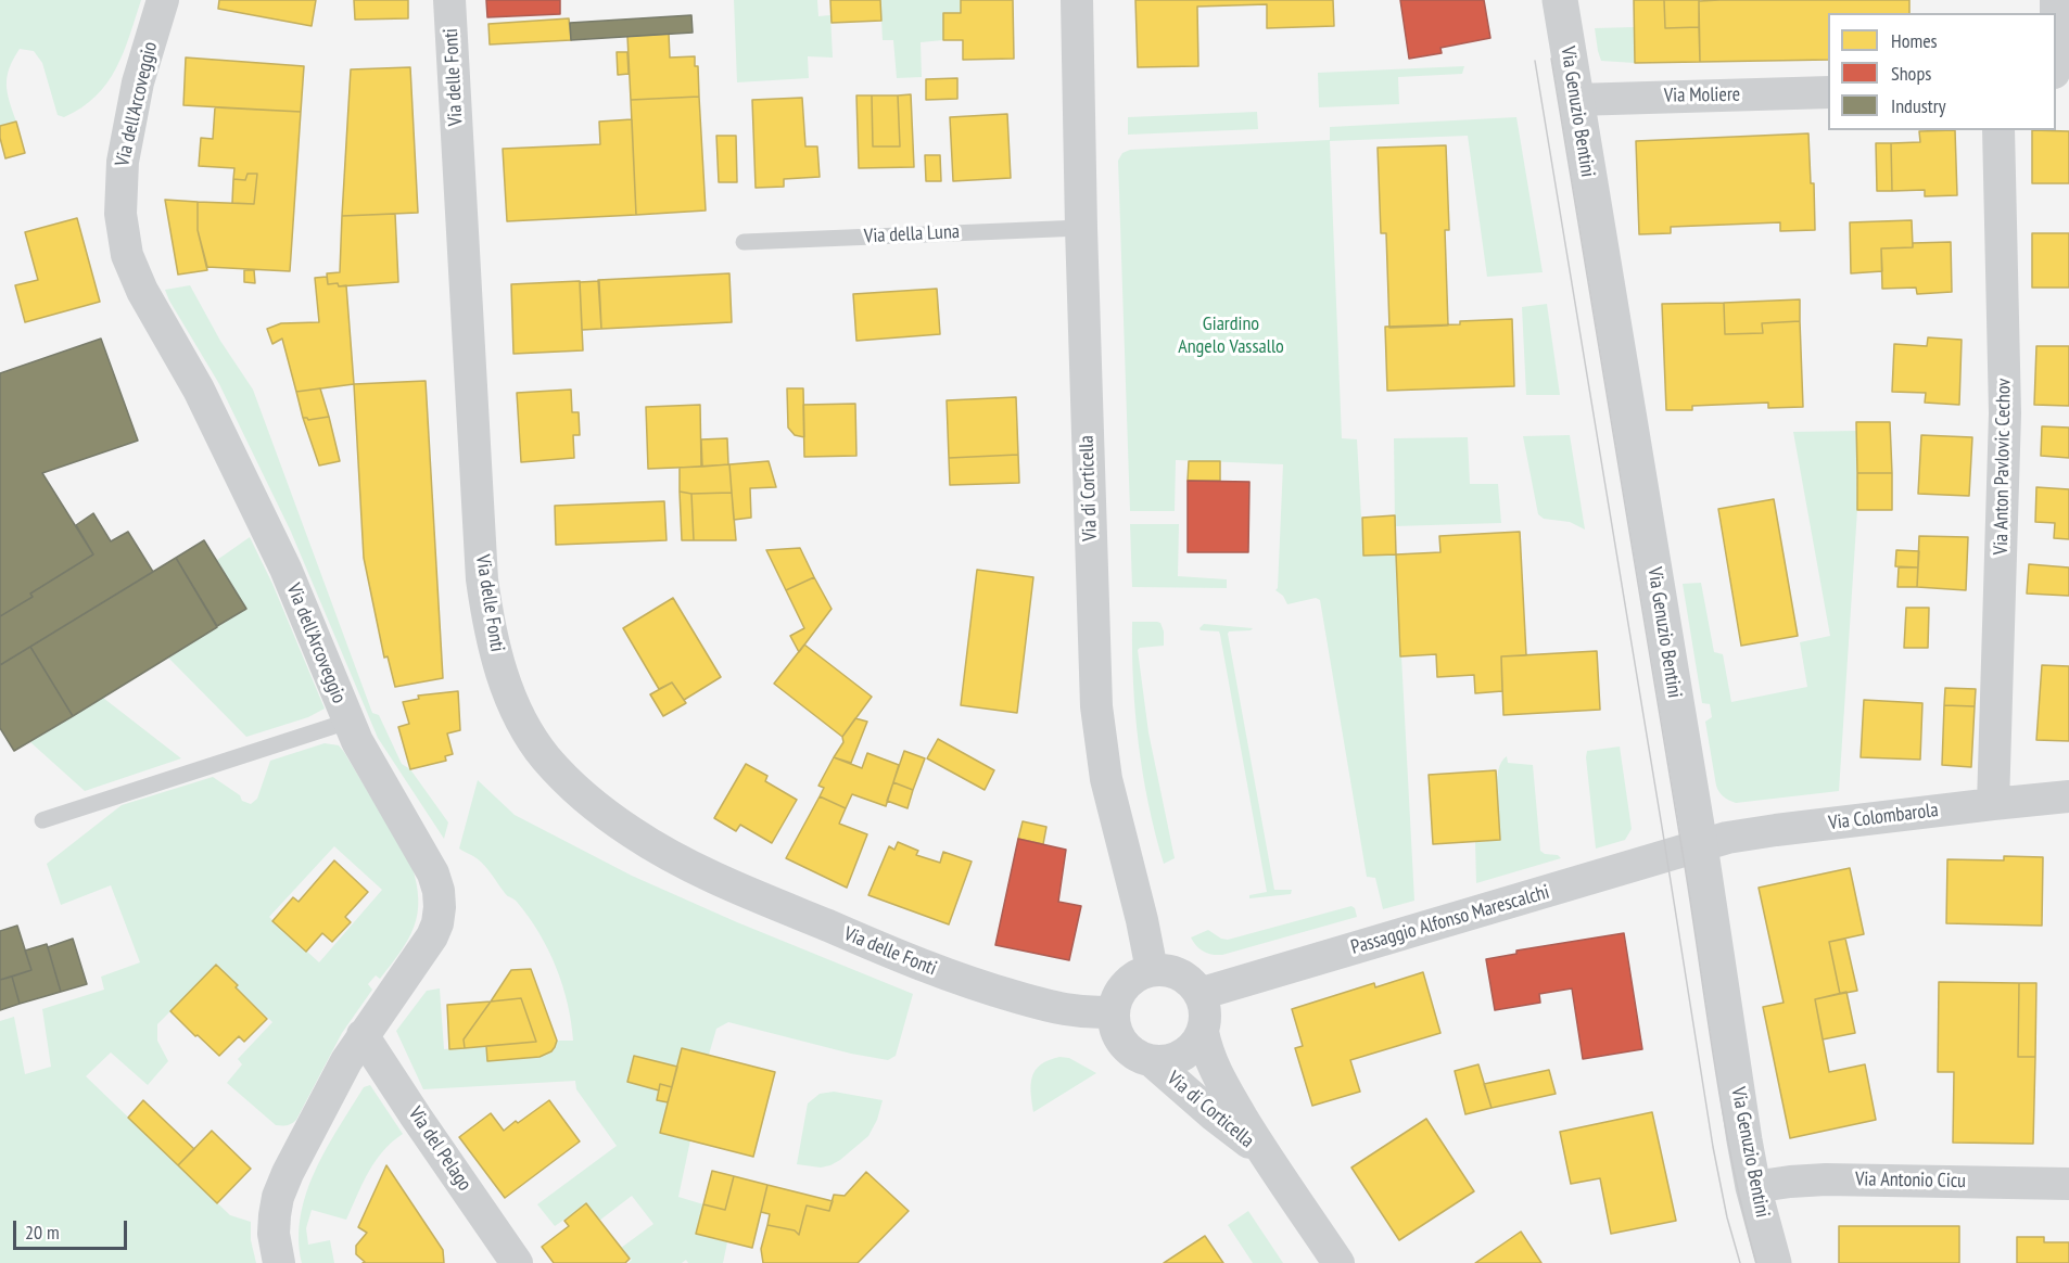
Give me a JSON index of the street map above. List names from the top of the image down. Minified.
{"streets":{"street":["Via delle Fonti","Via Moliere","Via dell'Arcoveggio","Via Genuzio Bentini","Via Anton Pavlovic Cechov","Via di Corticella","Via Colombarola","Passaggio Alfonso Marescalchi","Via del Pelago","Via Antonio Cicu"],"lane":["Via della Luna"]},"crossings":[["Via delle Fonti","Via di Corticella"],["Via delle Fonti","Passaggio Alfonso Marescalchi"],["Via Moliere","Via Genuzio Bentini"],["Via dell'Arcoveggio","Via del Pelago"],["Via Genuzio Bentini","Via Colombarola"],["Via Genuzio Bentini","Passaggio Alfonso Marescalchi"],["Via Genuzio Bentini","Via Antonio Cicu"],["Via della Luna","Via di Corticella"],["Via Anton Pavlovic Cechov","Via Colombarola"],["Via di Corticella","Passaggio Alfonso Marescalchi"],["Via Colombarola","Passaggio Alfonso Marescalchi"]],"parks":["Giardino Angelo Vassallo"],"legend":["Homes","Shops","Industry"],"scale_bar":"20 m"}
